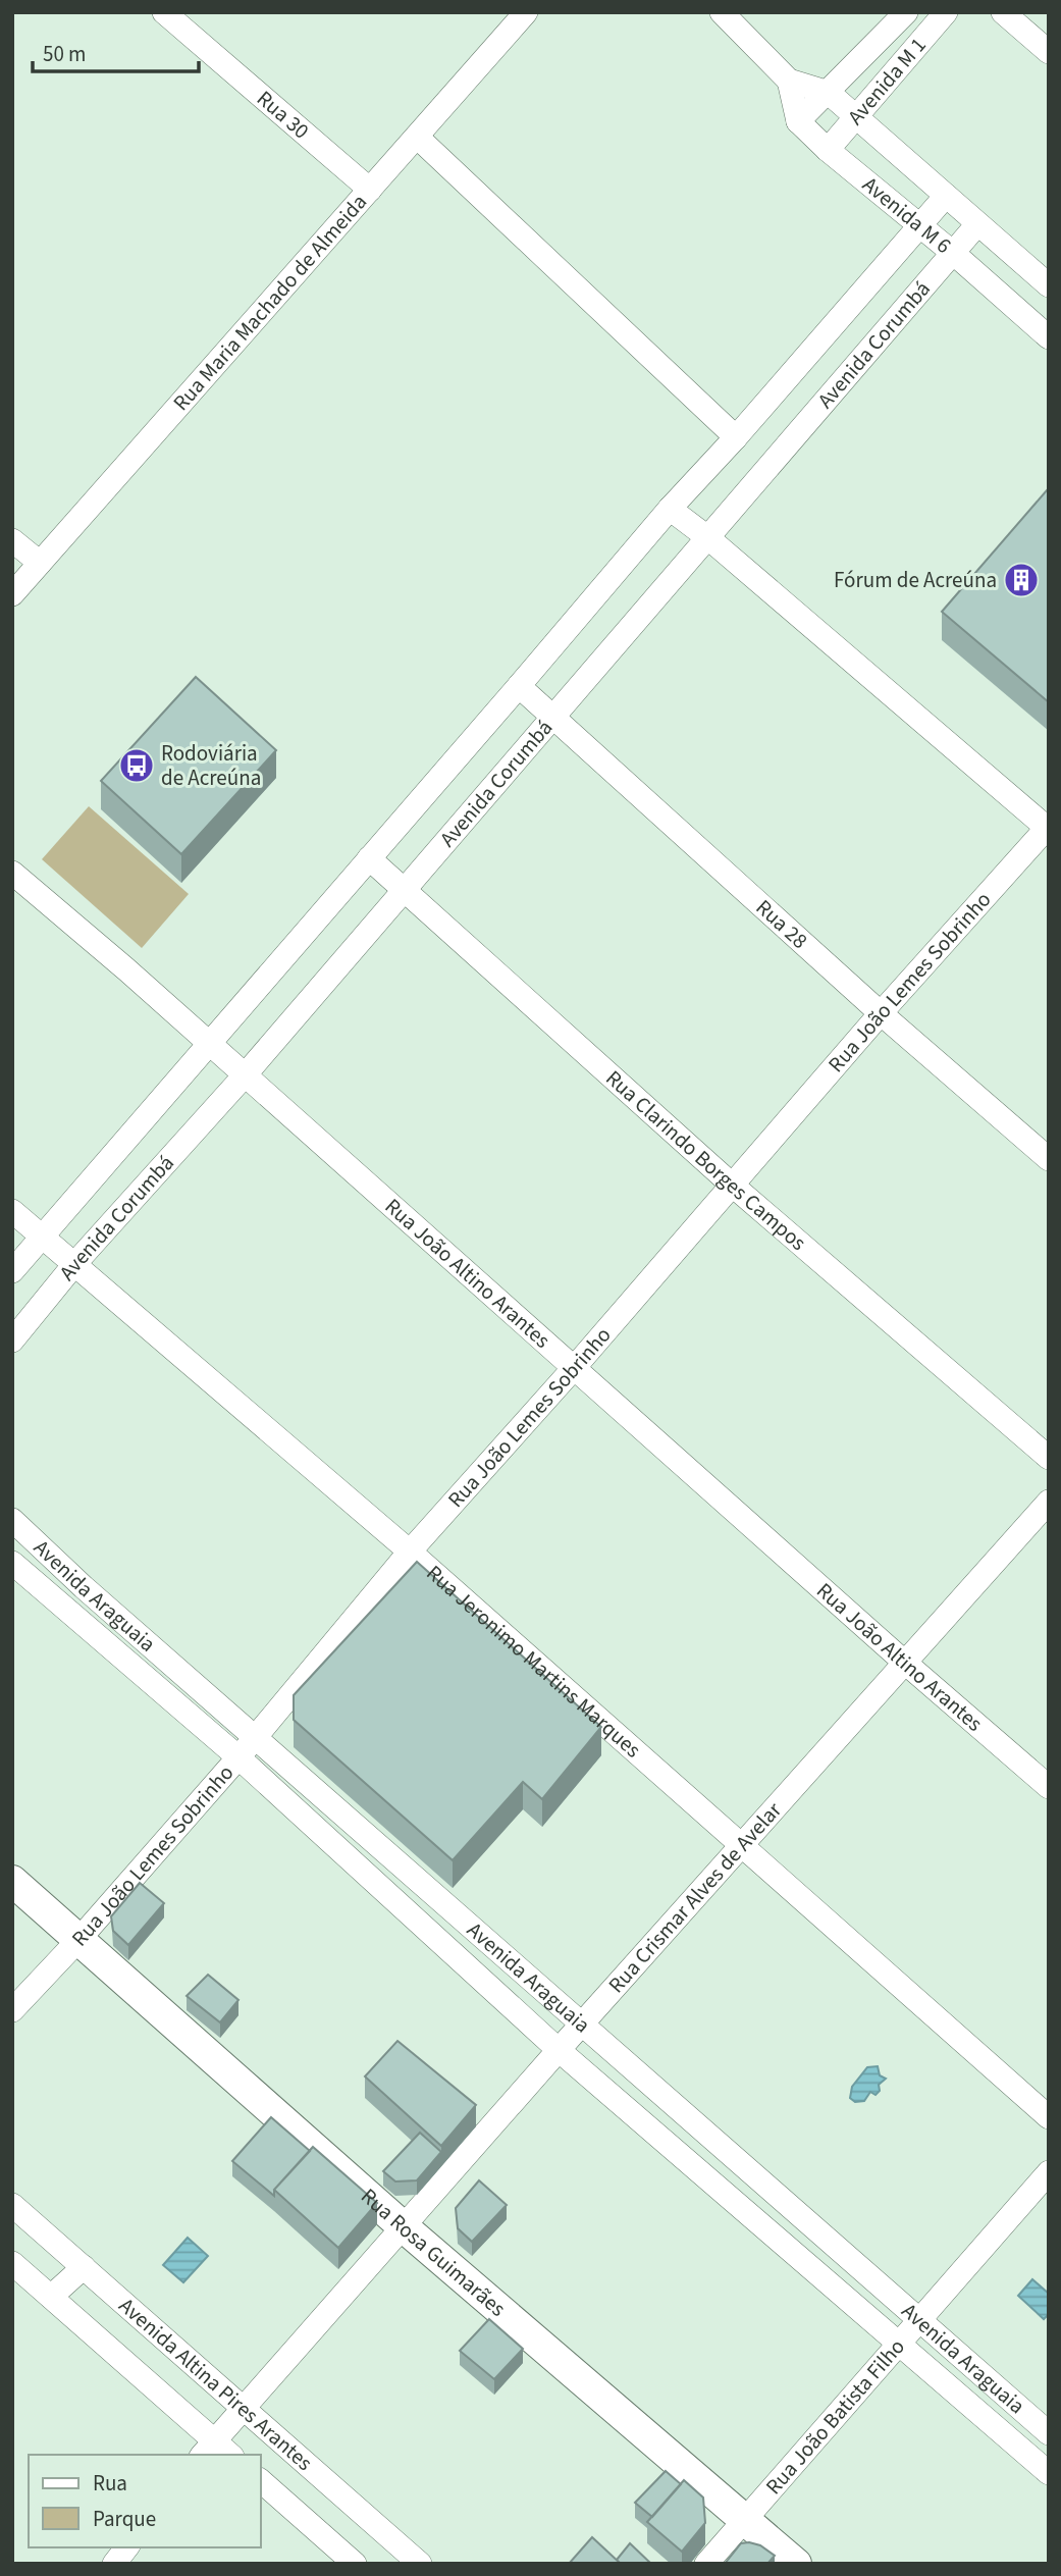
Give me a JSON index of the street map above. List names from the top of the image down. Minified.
{"streets":{"main road":["Rua Rosa Guimarães"],"street":["Avenida M 1","Rua 30","Avenida M 6","Rua Maria Machado de Almeida","Avenida Corumbá","Rua 28","Rua João Lemes Sobrinho","Rua Clarindo Borges Campos","Rua João Altino Arantes","Avenida Araguaia","Rua Jeronimo Martins Marques","Rua Crismar Alves de Avelar","Avenida Altina Pires Arantes","Rua João Batista Filho"]},"crossings":[["Avenida M 1","Avenida M 6"],["Rua 30","Rua Maria Machado de Almeida"],["Avenida M 6","Avenida Corumbá"],["Avenida Corumbá","Rua 28"],["Avenida Corumbá","Rua Clarindo Borges Campos"],["Avenida Corumbá","Rua João Altino Arantes"],["Avenida Corumbá","Rua Jeronimo Martins Marques"],["Rua 28","Rua João Lemes Sobrinho"],["Rua João Lemes Sobrinho","Rua Clarindo Borges Campos"],["Rua João Lemes Sobrinho","Rua João Altino Arantes"],["Rua João Lemes Sobrinho","Avenida Araguaia"],["Rua João Lemes Sobrinho","Rua Jeronimo Martins Marques"],["Rua João Lemes Sobrinho","Rua Rosa Guimarães"],["Rua João Altino Arantes","Rua Crismar Alves de Avelar"],["Avenida Araguaia","Rua Crismar Alves de Avelar"],["Avenida Araguaia","Rua João Batista Filho"],["Rua Jeronimo Martins Marques","Rua Crismar Alves de Avelar"],["Rua Crismar Alves de Avelar","Rua Rosa Guimarães"],["Rua Crismar Alves de Avelar","Avenida Altina Pires Arantes"],["Rua Rosa Guimarães","Rua João Batista Filho"]],"places":{"building":["Fórum de Acreúna"],"bus stop":["Rodoviária de Acreúna"]},"legend":["Rua","Parque"],"scale_bar":"50 m"}
